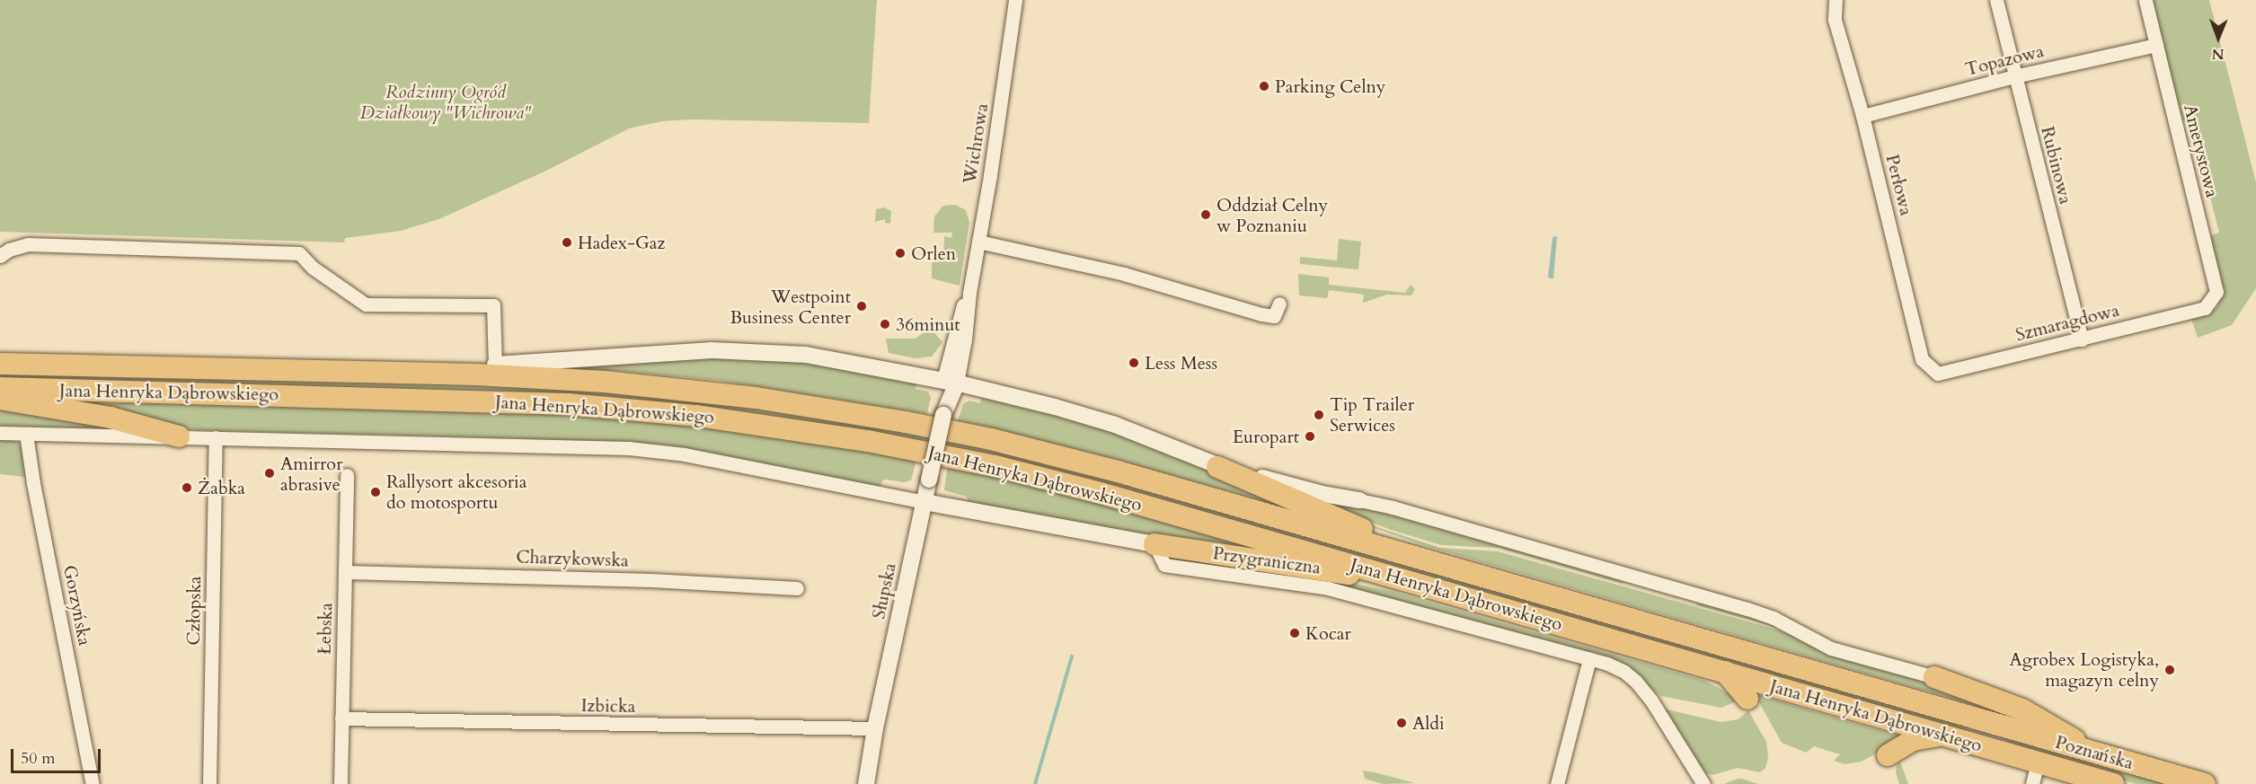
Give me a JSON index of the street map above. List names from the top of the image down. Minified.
{"streets":{"main road":["Jana Henryka Dąbrowskiego","Poznańska"],"street":["Topazowa","Wichrowa","Ametystowa","Rubinowa","Perłowa","Szmaragdowa","Charzykowska","Przygraniczna","Słupska","Gorzyńska","Człopska","Łebska","Izbicka"]},"crossings":[["Topazowa","Ametystowa"],["Topazowa","Rubinowa"],["Topazowa","Perłowa"],["Wichrowa","Słupska"],["Ametystowa","Szmaragdowa"],["Rubinowa","Szmaragdowa"],["Perłowa","Szmaragdowa"],["Jana Henryka Dąbrowskiego","Słupska"],["Jana Henryka Dąbrowskiego","Gorzyńska"],["Jana Henryka Dąbrowskiego","Człopska"],["Jana Henryka Dąbrowskiego","Poznańska"],["Charzykowska","Łebska"],["Słupska","Izbicka"],["Łebska","Izbicka"]],"parks":["Rodzinny Ogród Działkowy \"Wichrowa\""],"places":["Parking Celny","Oddział Celny w Poznaniu","Hadex-Gaz","Orlen","Westpoint Business Center","36minut","Less Mess","Tip Trailer Serwices","Europart","Amirror abrasive","Żabka","Rallysort akcesoria do motosportu","Kocar","Agrobex Logistyka, magazyn celny","Aldi"],"scale_bar":"50 m","north":"bottom"}
